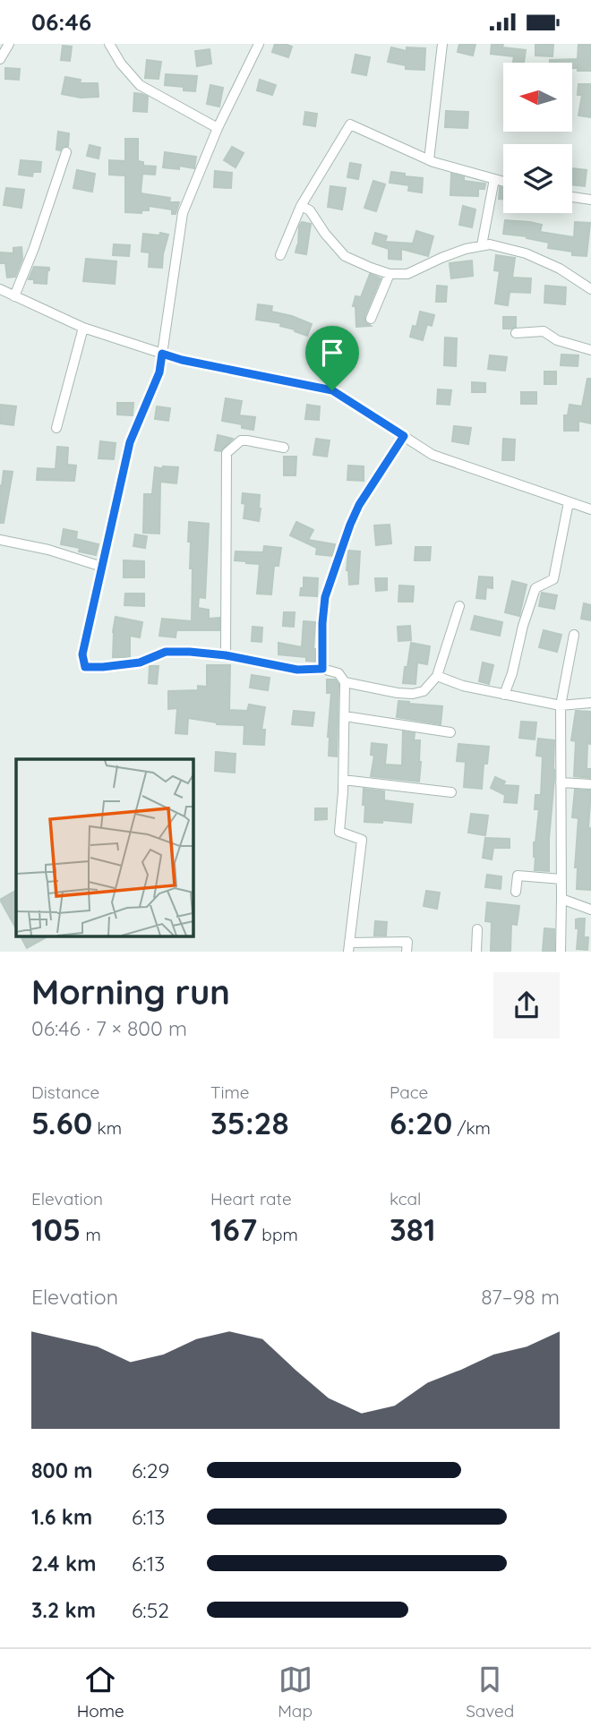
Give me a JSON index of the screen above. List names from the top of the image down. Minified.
{"north":"left","page":{"status":"06:46","heading":["Morning run","06:46 · 7 × 800 m"],"stats":[["Distance","5.60 km"],["Time","35:28"],["Pace","6:20 /km"],["Elevation","105 m"],["Heart rate","167 bpm"],["kcal","381"]],"chart":["Elevation","87–98 m"],"list":[{"name":"800 m","note":"6:29"},{"name":"1.6 km","note":"6:13"},{"name":"2.4 km","note":"6:13"},{"name":"3.2 km","note":"6:52"}],"tabs":["Home","Map","Saved"]}}
